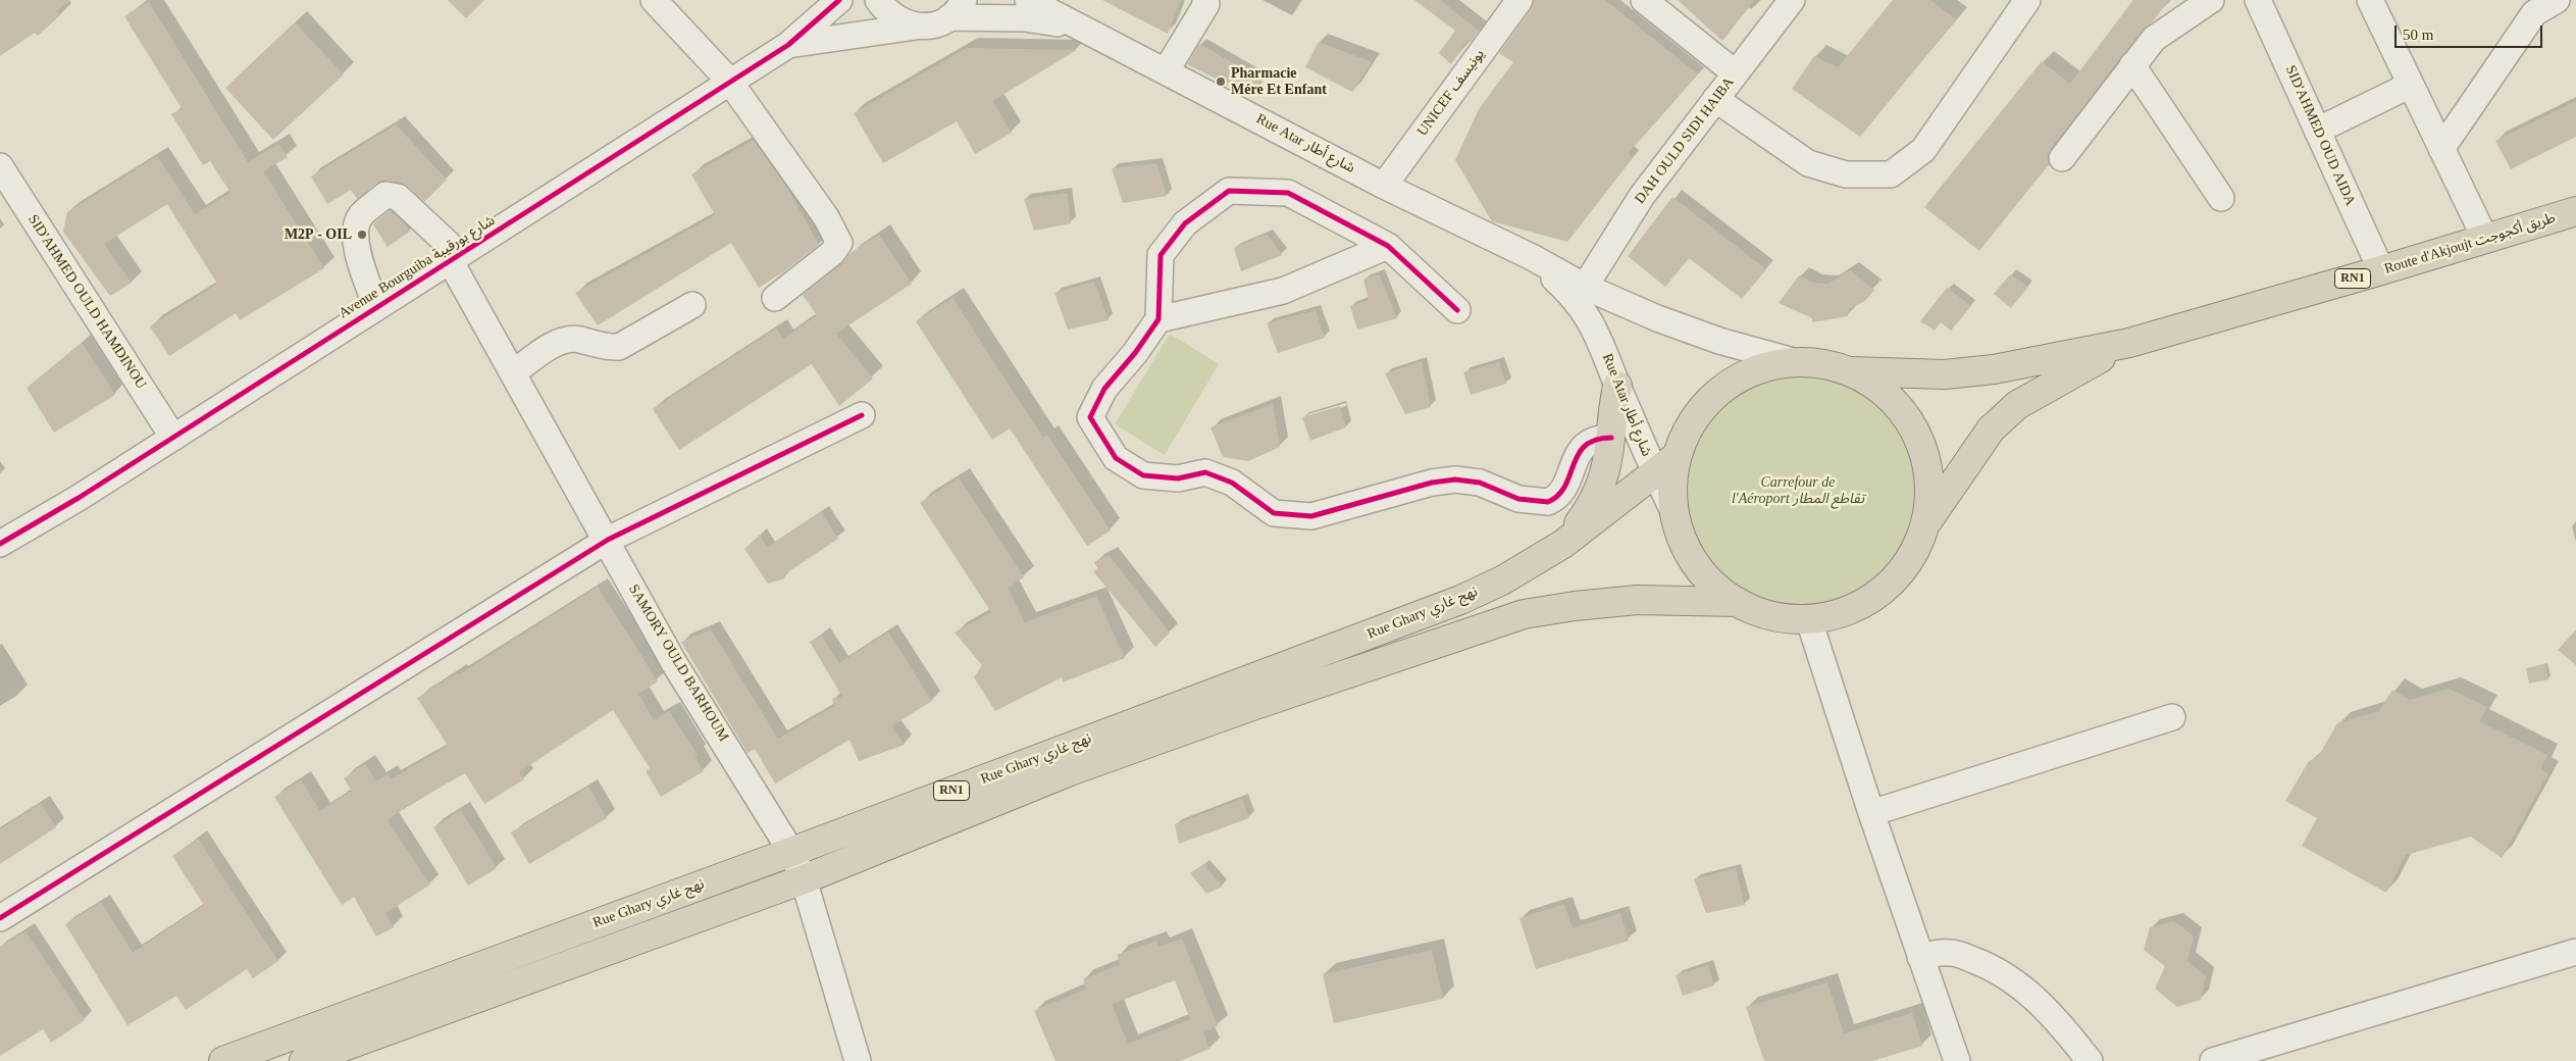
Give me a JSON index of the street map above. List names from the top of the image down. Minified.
{"streets":{"highway":["Route d'Akjoujt طريق أكجوجت","RN1","Rue Ghary نهج غاري"],"street":["UNICEF يونيسف","SID'AHMED OUD AIDA","DAH OULD SIDI HAIBA","Rue Atar شارع أطار","Avenue Bourguiba شارع بورقيبة","SID'AHMED OULD HAMDINOU","SAMORY OULD BARHOUM"]},"crossings":[["UNICEF يونيسف","Rue Atar شارع أطار"],["SID'AHMED OUD AIDA","Route d'Akjoujt طريق أكجوجت"],["DAH OULD SIDI HAIBA","Rue Atar شارع أطار"],["Rue Atar شارع أطار","Avenue Bourguiba شارع بورقيبة"],["Rue Atar شارع أطار","Rue Ghary نهج غاري"],["Avenue Bourguiba شارع بورقيبة","SID'AHMED OULD HAMDINOU"],["Avenue Bourguiba شارع بورقيبة","SAMORY OULD BARHOUM"],["Rue Ghary نهج غاري","SAMORY OULD BARHOUM"]],"parks":["Carrefour de l'Aéroport تقاطع المطار"],"places":["Pharmacie Mére Et Enfant","M2P - OIL"],"scale_bar":"50 m"}
